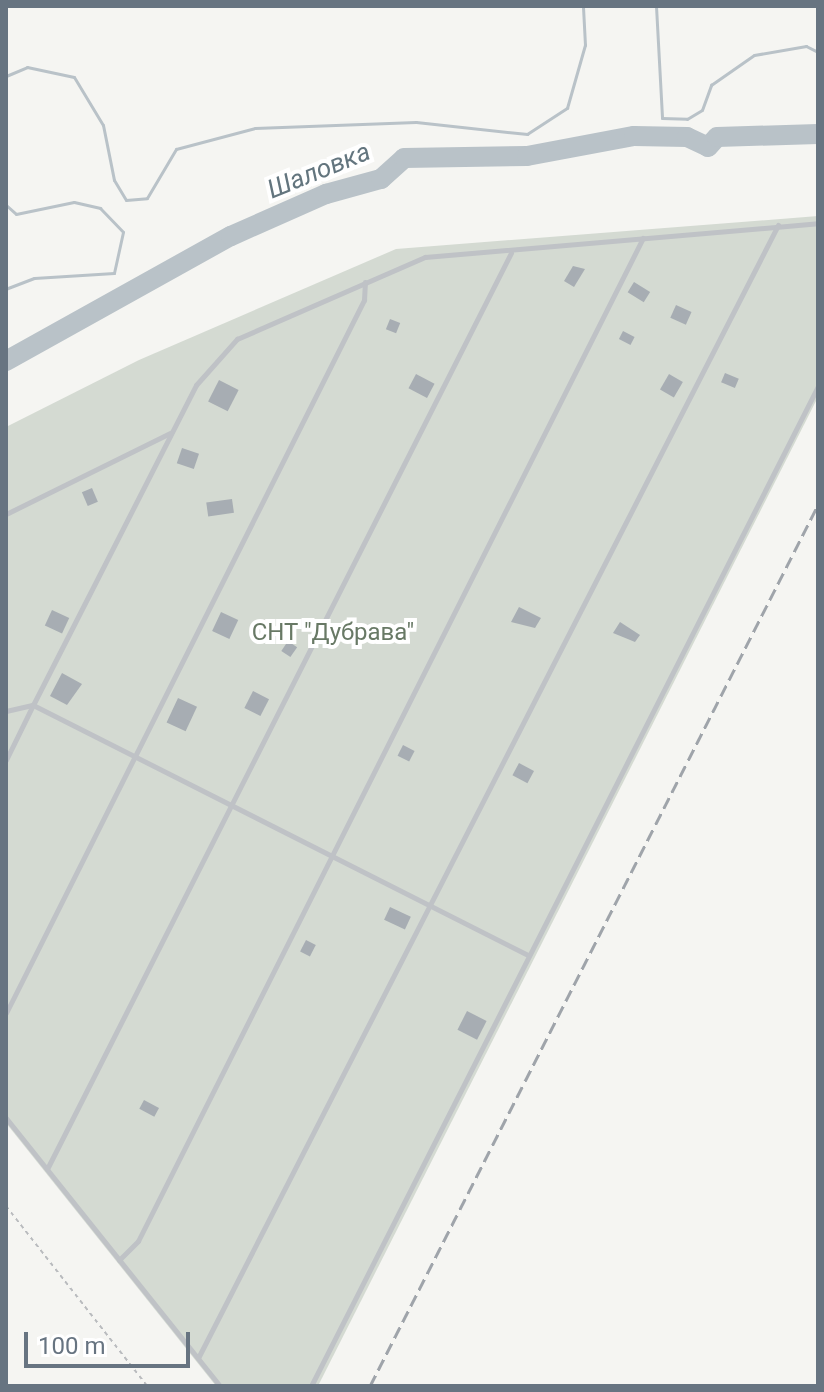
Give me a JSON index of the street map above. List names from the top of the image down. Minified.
{"water":["Шаловка"],"parks":["СНТ \"Дубрава\""],"scale_bar":"100 m"}
